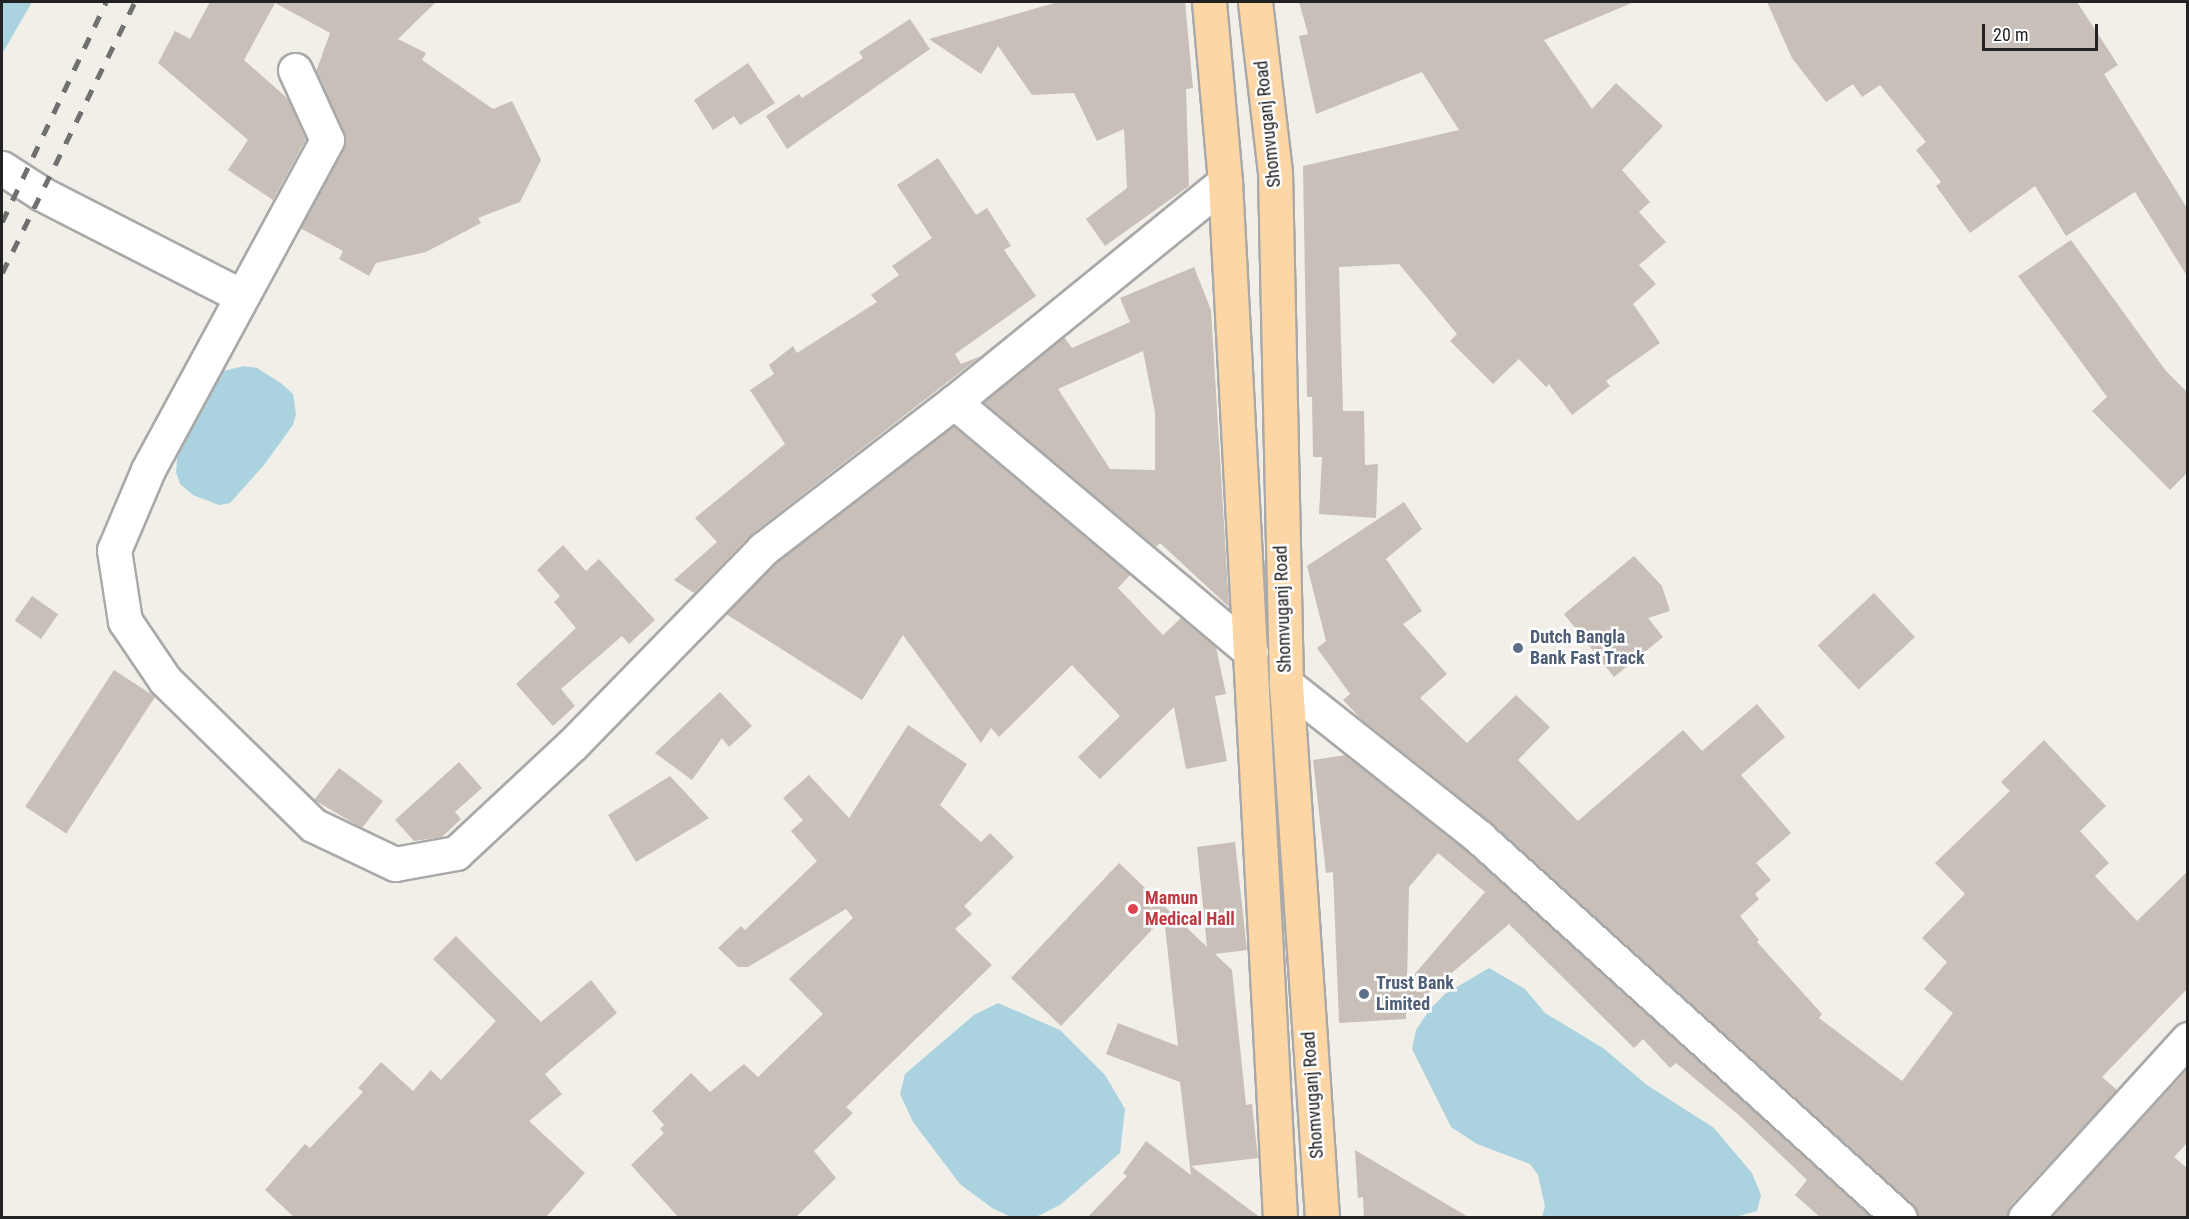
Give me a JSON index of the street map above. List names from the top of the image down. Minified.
{"streets":{"main road":["Shomvuganj Road"]},"places":["Dutch Bangla Bank Fast Track","Mamun Medical Hall","Trust Bank Limited"],"scale_bar":"20 m"}
